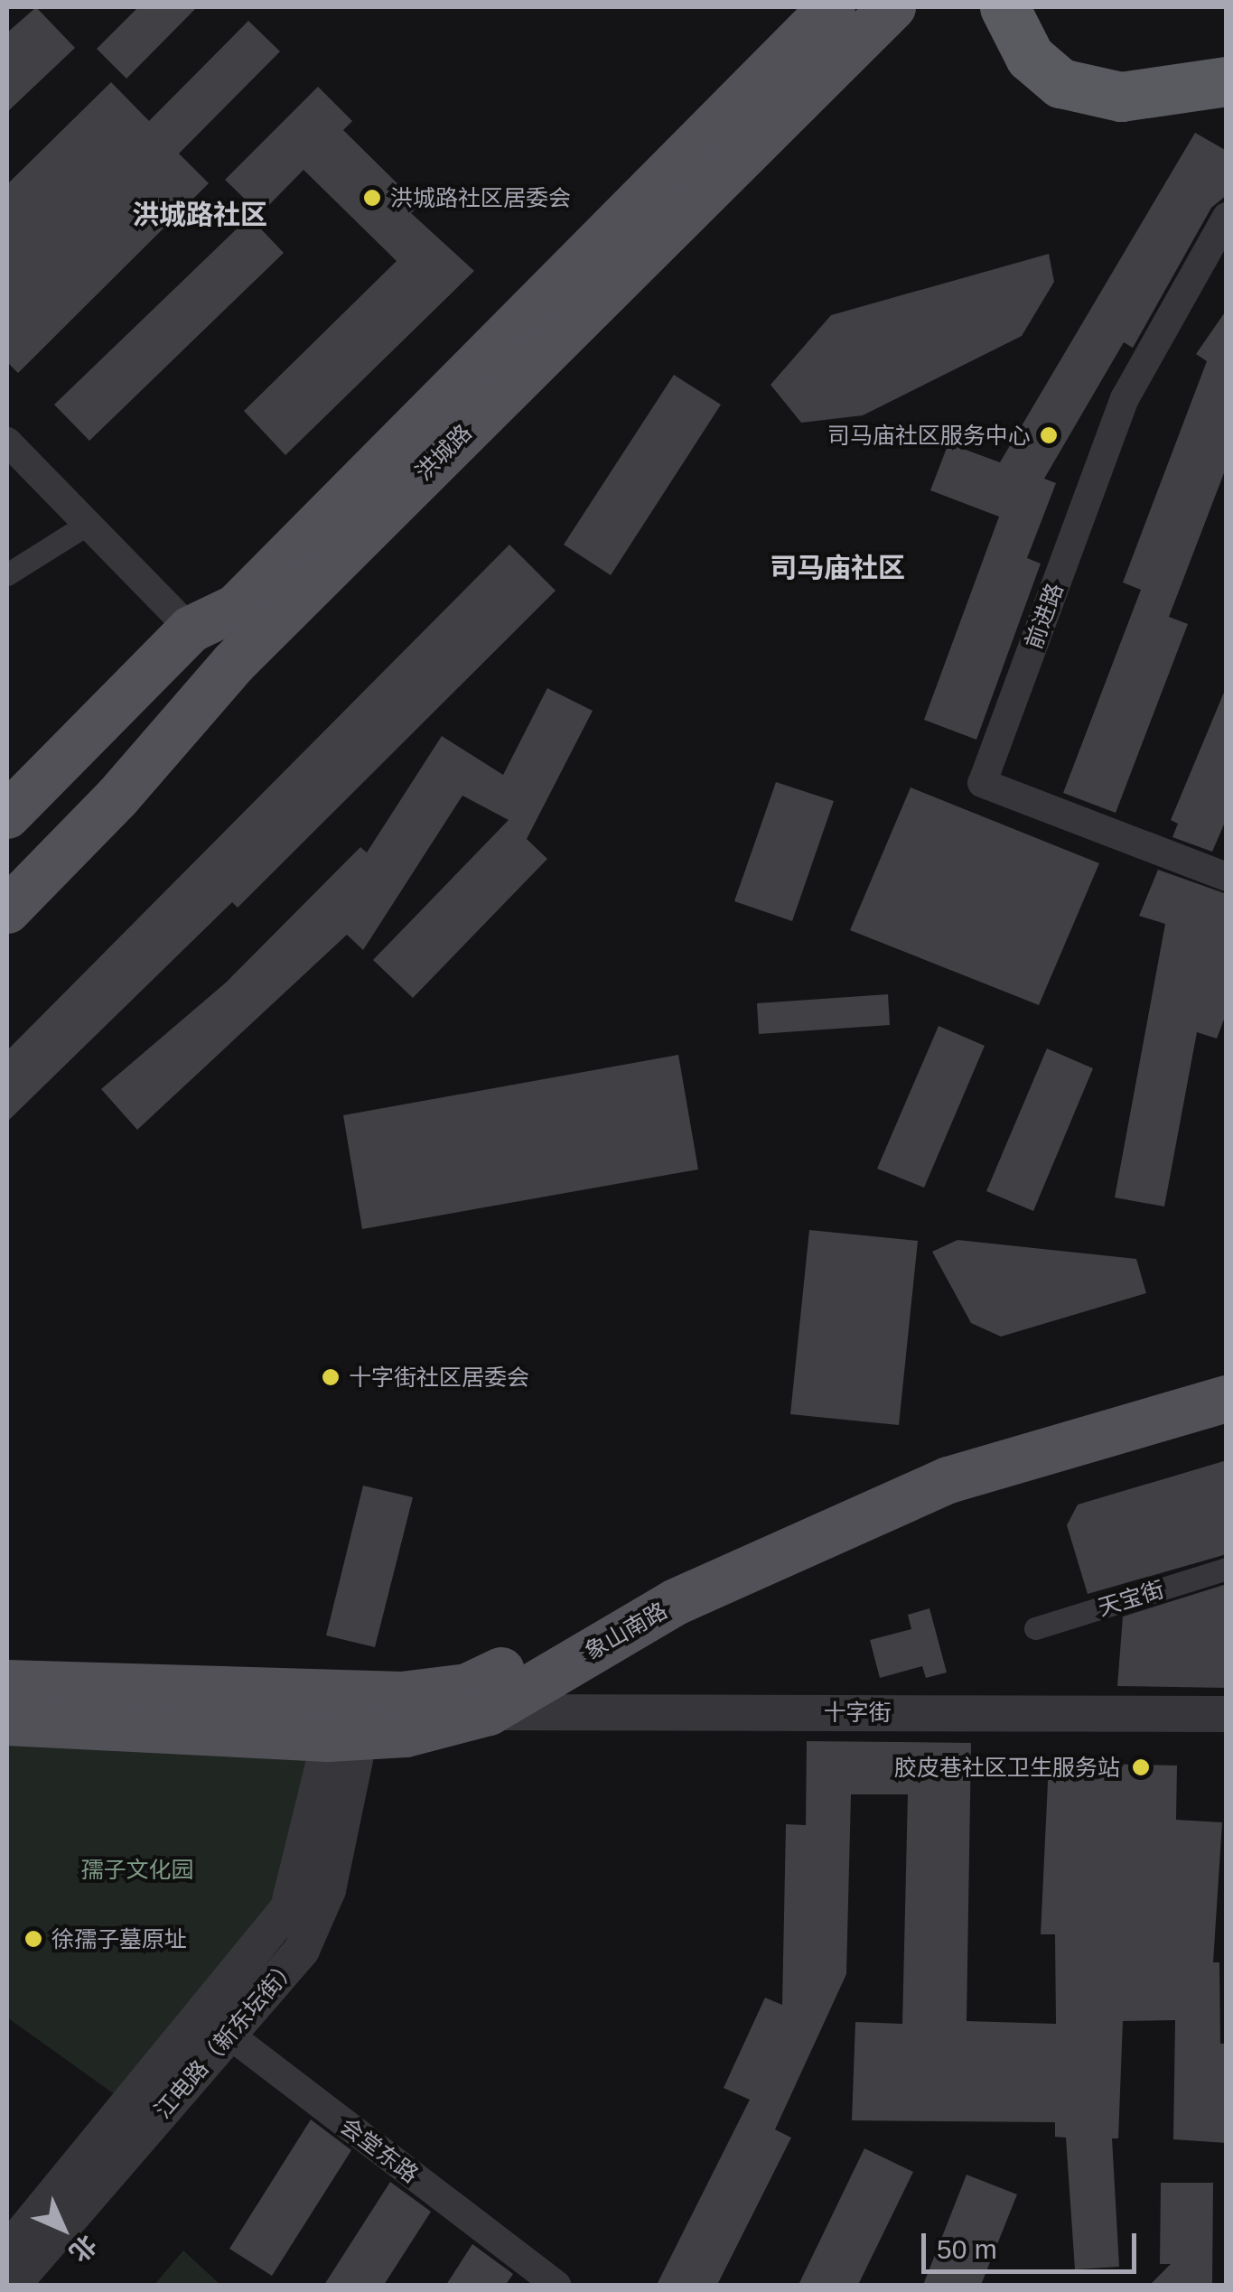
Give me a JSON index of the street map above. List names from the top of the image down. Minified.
{"streets":{"main road":["洪城路","象山南路"],"street":["前进路","天宝街","十字街","江电路（新东坛街）","会堂东路"]},"crossings":[["象山南路","十字街"],["象山南路","江电路（新东坛街）"],["江电路（新东坛街）","会堂东路"]],"districts":["洪城路社区","司马庙社区"],"parks":["孺子文化园"],"places":["洪城路社区居委会","司马庙社区服务中心","十字街社区居委会","胶皮巷社区卫生服务站","徐孺子墓原址"],"scale_bar":"50 m","north":"bottom right"}
